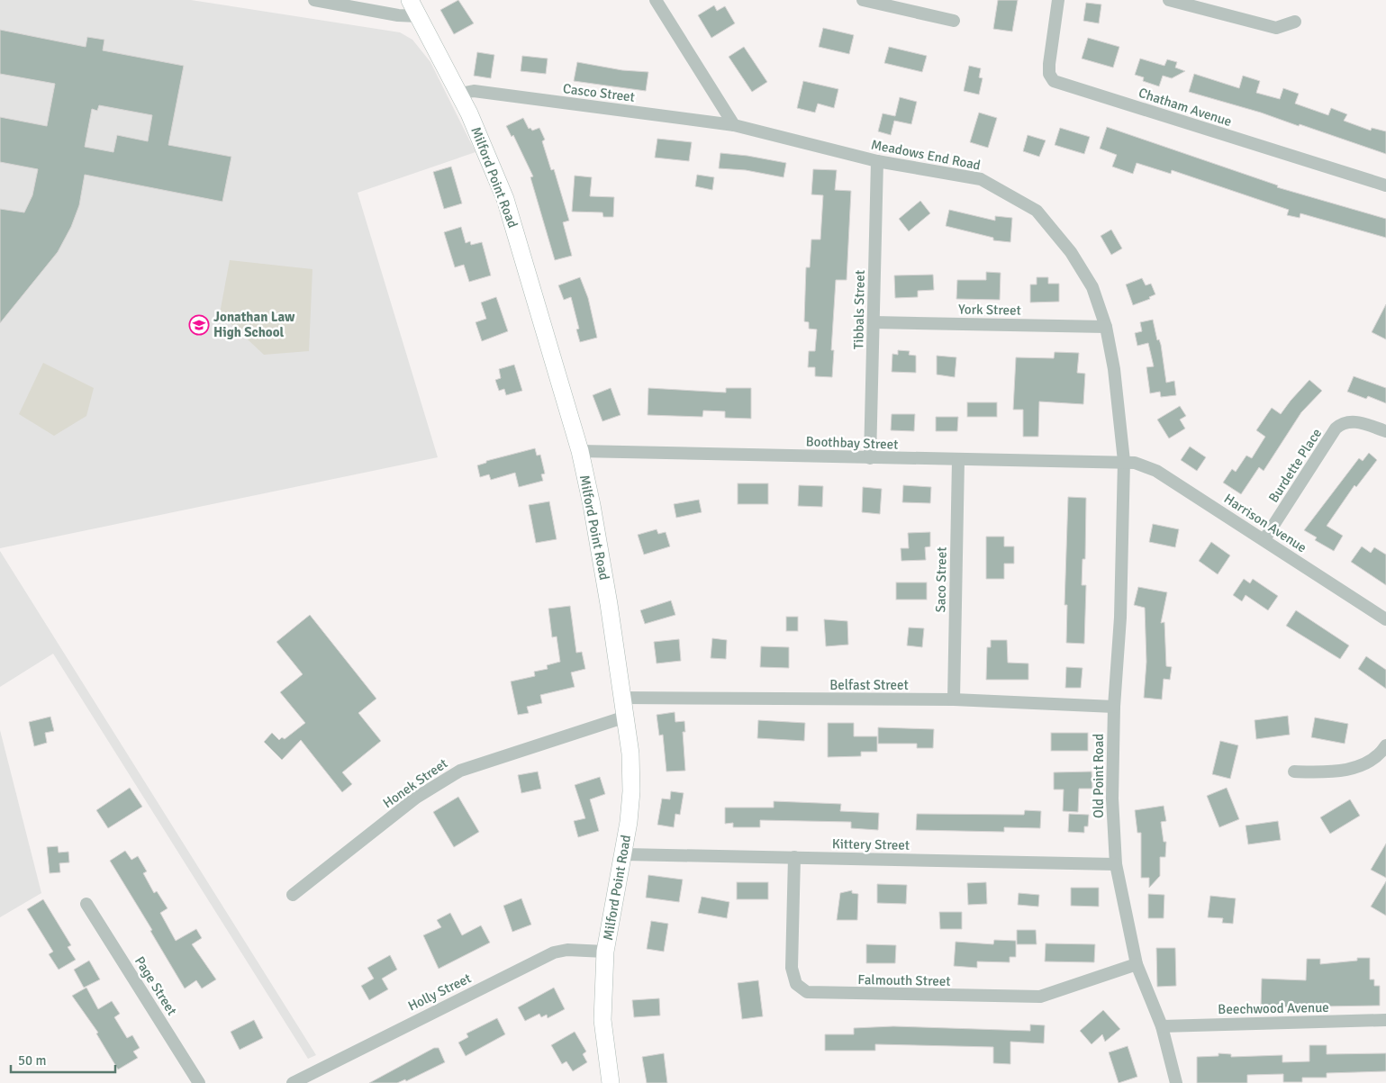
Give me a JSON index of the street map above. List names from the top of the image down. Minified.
{"streets":{"main road":["Milford Point Road"],"street":["Casco Street","Chatham Avenue","Meadows End Road","Tibbals Street","York Street","Boothbay Street","Burdette Place","Harrison Avenue","Saco Street","Belfast Street","Old Point Road","Honek Street","Kittery Street","Falmouth Street","Page Street","Holly Street","Beechwood Avenue"]},"crossings":[["Casco Street","Meadows End Road"],["Casco Street","Milford Point Road"],["Meadows End Road","Tibbals Street"],["Meadows End Road","York Street"],["Meadows End Road","Boothbay Street"],["Meadows End Road","Harrison Avenue"],["Meadows End Road","Old Point Road"],["Milford Point Road","Boothbay Street"],["Milford Point Road","Belfast Street"],["Milford Point Road","Honek Street"],["Milford Point Road","Kittery Street"],["Milford Point Road","Holly Street"],["Tibbals Street","York Street"],["Tibbals Street","Boothbay Street"],["Boothbay Street","Harrison Avenue"],["Boothbay Street","Saco Street"],["Boothbay Street","Old Point Road"],["Burdette Place","Harrison Avenue"],["Harrison Avenue","Old Point Road"],["Saco Street","Belfast Street"],["Belfast Street","Old Point Road"],["Old Point Road","Kittery Street"],["Old Point Road","Falmouth Street"],["Old Point Road","Beechwood Avenue"],["Kittery Street","Falmouth Street"]],"places":{"school or university":["Jonathan Law High School"]},"scale_bar":"50 m"}
